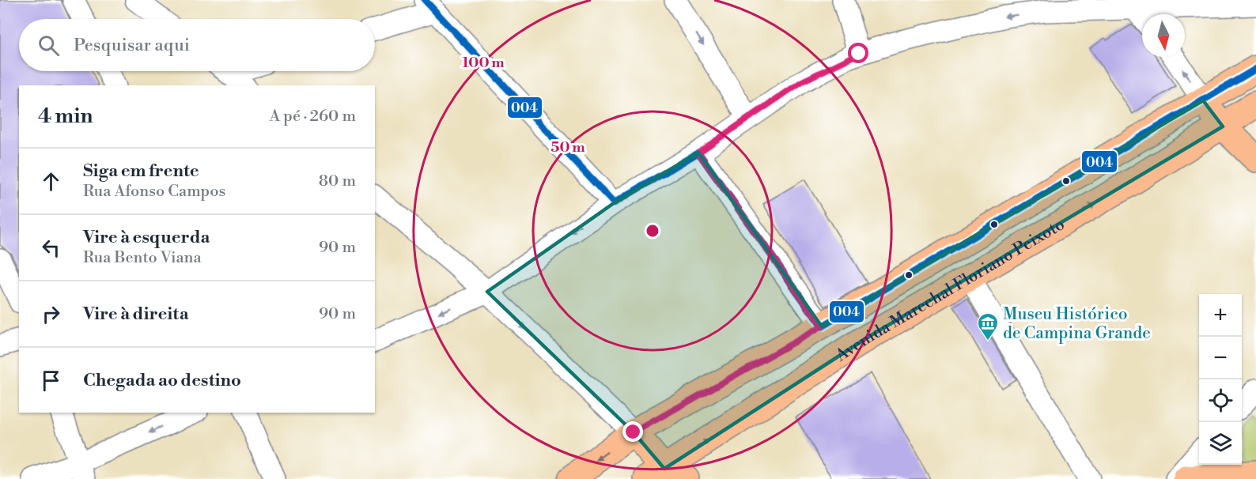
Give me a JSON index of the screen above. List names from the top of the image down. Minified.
{"streets":{"main road":["Avenida Marechal Floriano Peixoto"]},"places":{"museum":["Museu Histórico de Campina Grande"]},"lines":["transit line 004"],"north":"bottom","page":{"search":"Pesquisar aqui","heading":["4 min","A pé · 260 m"],"list":[["Siga em frente","Rua Afonso Campos","80 m"],["Vire à esquerda","Rua Bento Viana","90 m"],["Vire à direita","90 m"],"Chegada ao destino"],"map_buttons":["+","−"]},"rings":["100 m","50 m"]}
